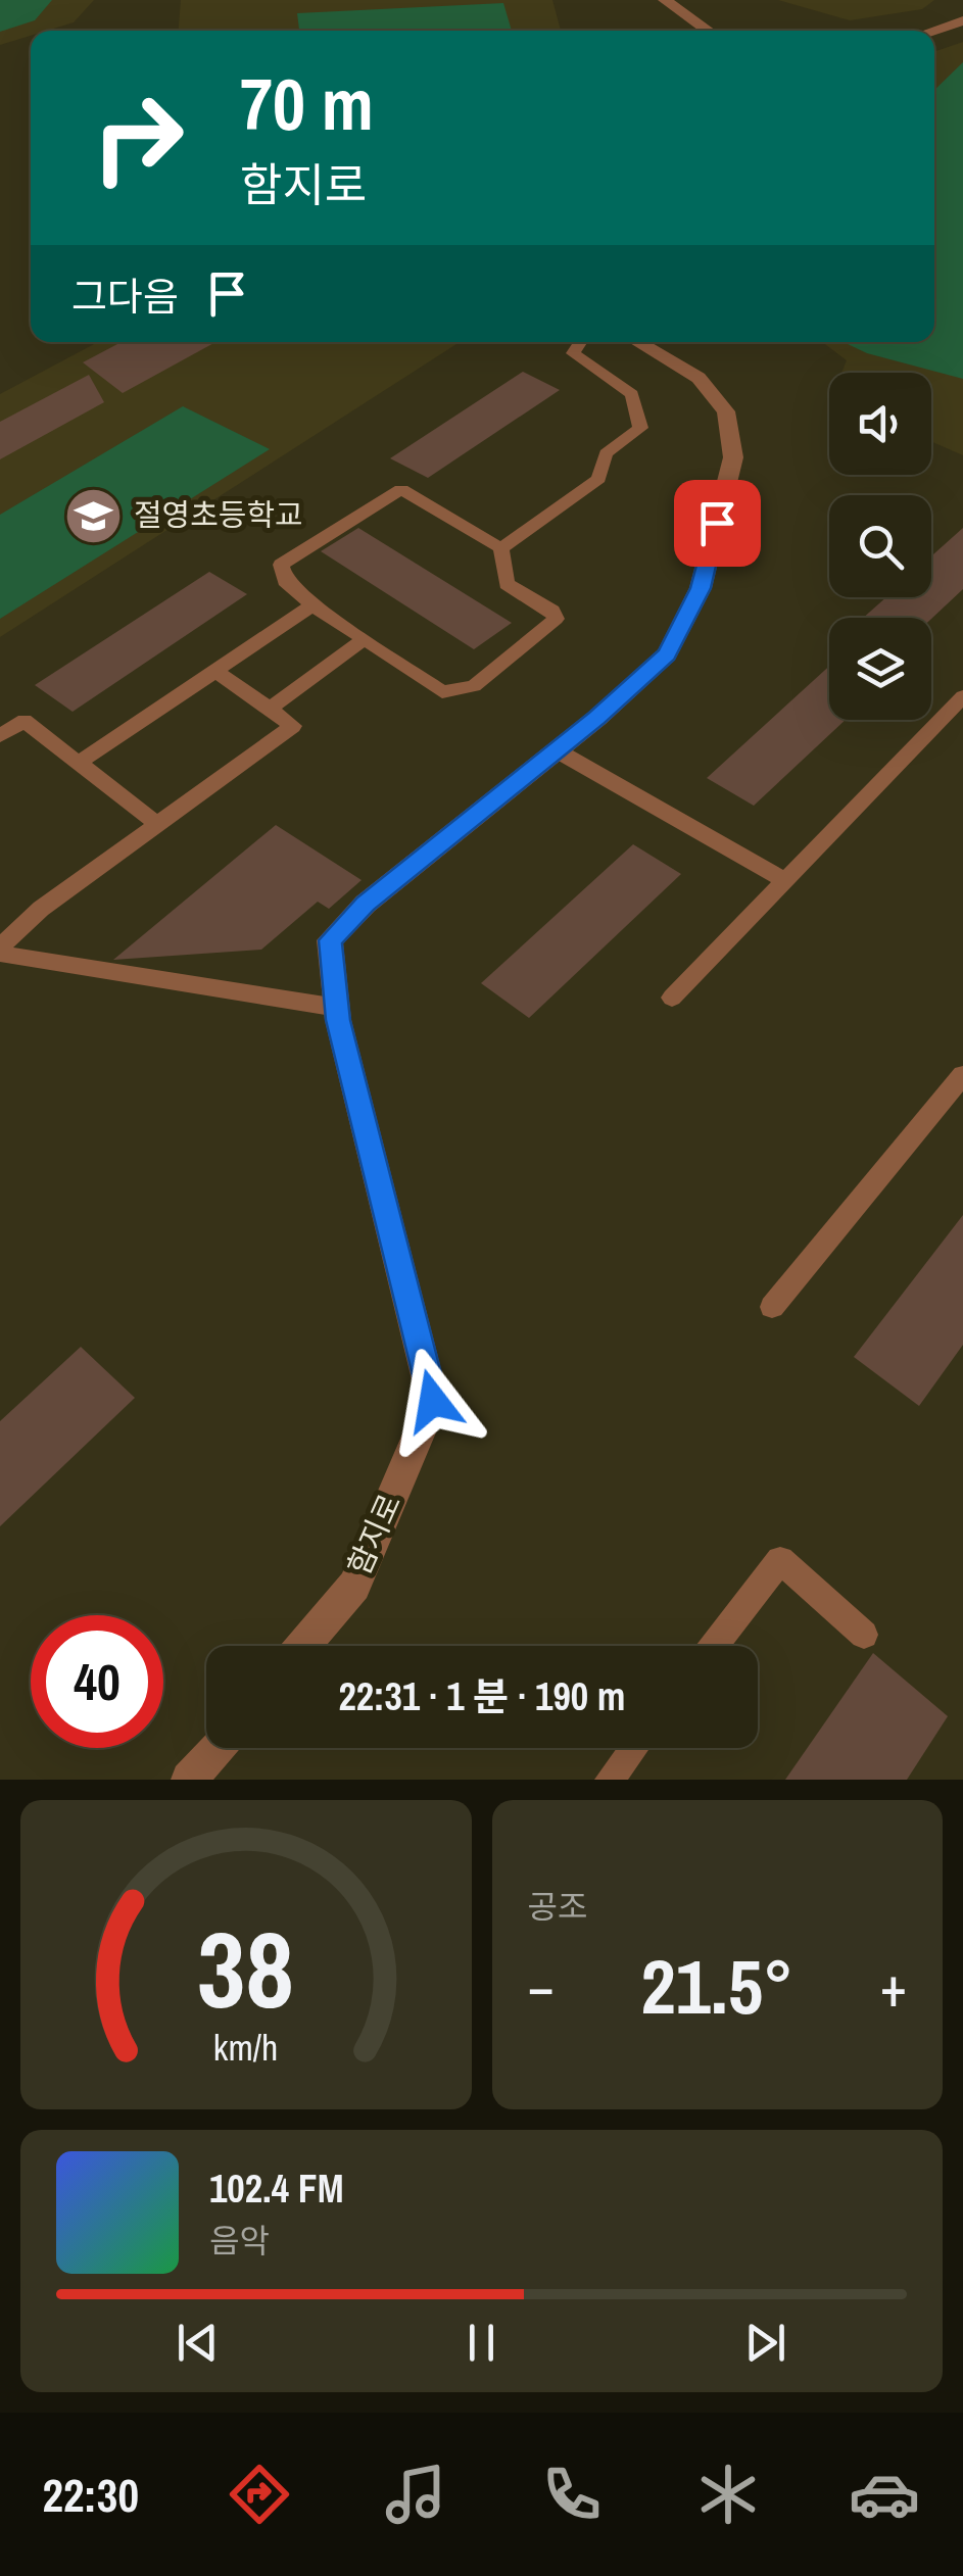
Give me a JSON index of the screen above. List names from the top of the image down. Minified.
{"streets":{"street":["함지로"]},"places":{"school or university":["절영초등학교"]},"page":{"turn":["70 m","함지로"],"then":"그다음","limit":"40","trip":"22:31 · 1 분 · 190 m","tile":"공조","heat":["−","21.5°","+"],"song":["102.4 FM","음악"],"tabs":"22:30","gauge":["38","km/h"]}}
